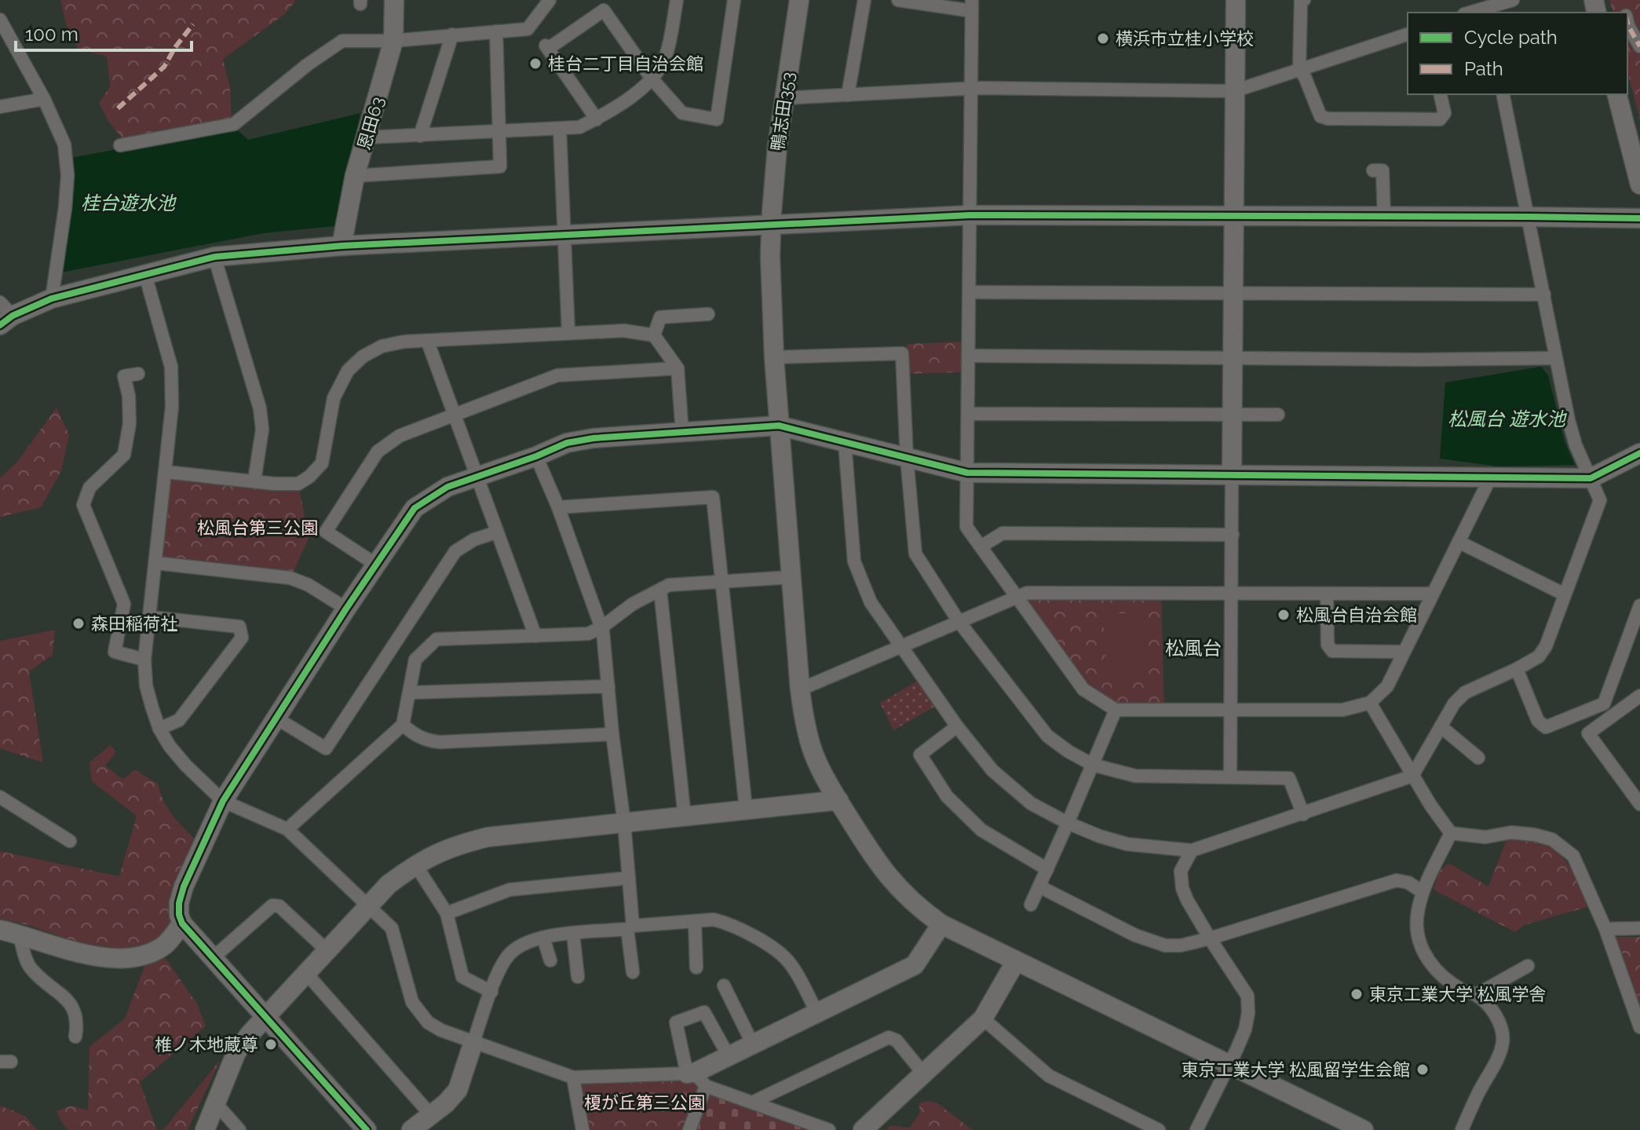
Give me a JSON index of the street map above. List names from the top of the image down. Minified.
{"streets":{"street":["鴨志田353","恩田63"]},"districts":["松風台"],"water":["桂台遊水池","松風台 遊水池"],"parks":["松風台第三公園","榎が丘第三公園"],"places":["横浜市立桂小学校","桂台二丁目自治会館","松風台自治会館","森田稲荷社","東京工業大学 松風学舎","椎ノ木地蔵尊","東京工業大学 松風留学生会館"],"legend":["Cycle path","Path"],"scale_bar":"100 m"}
